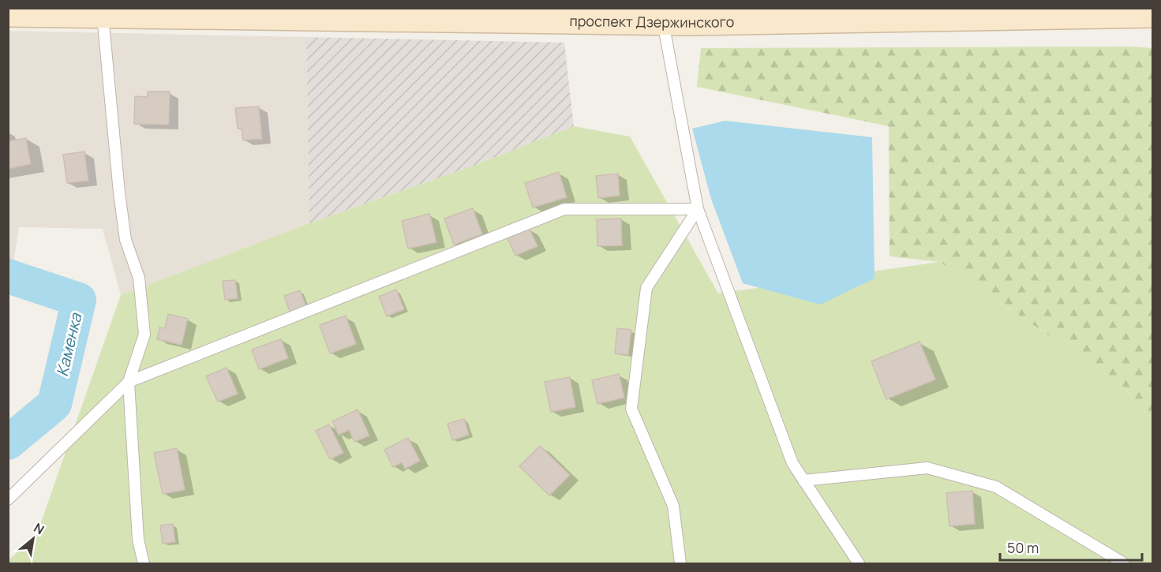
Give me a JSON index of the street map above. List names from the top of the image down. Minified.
{"streets":{"street":["проспект Дзержинского"]},"water":["Каменка"],"scale_bar":"50 m","north":"top right"}
